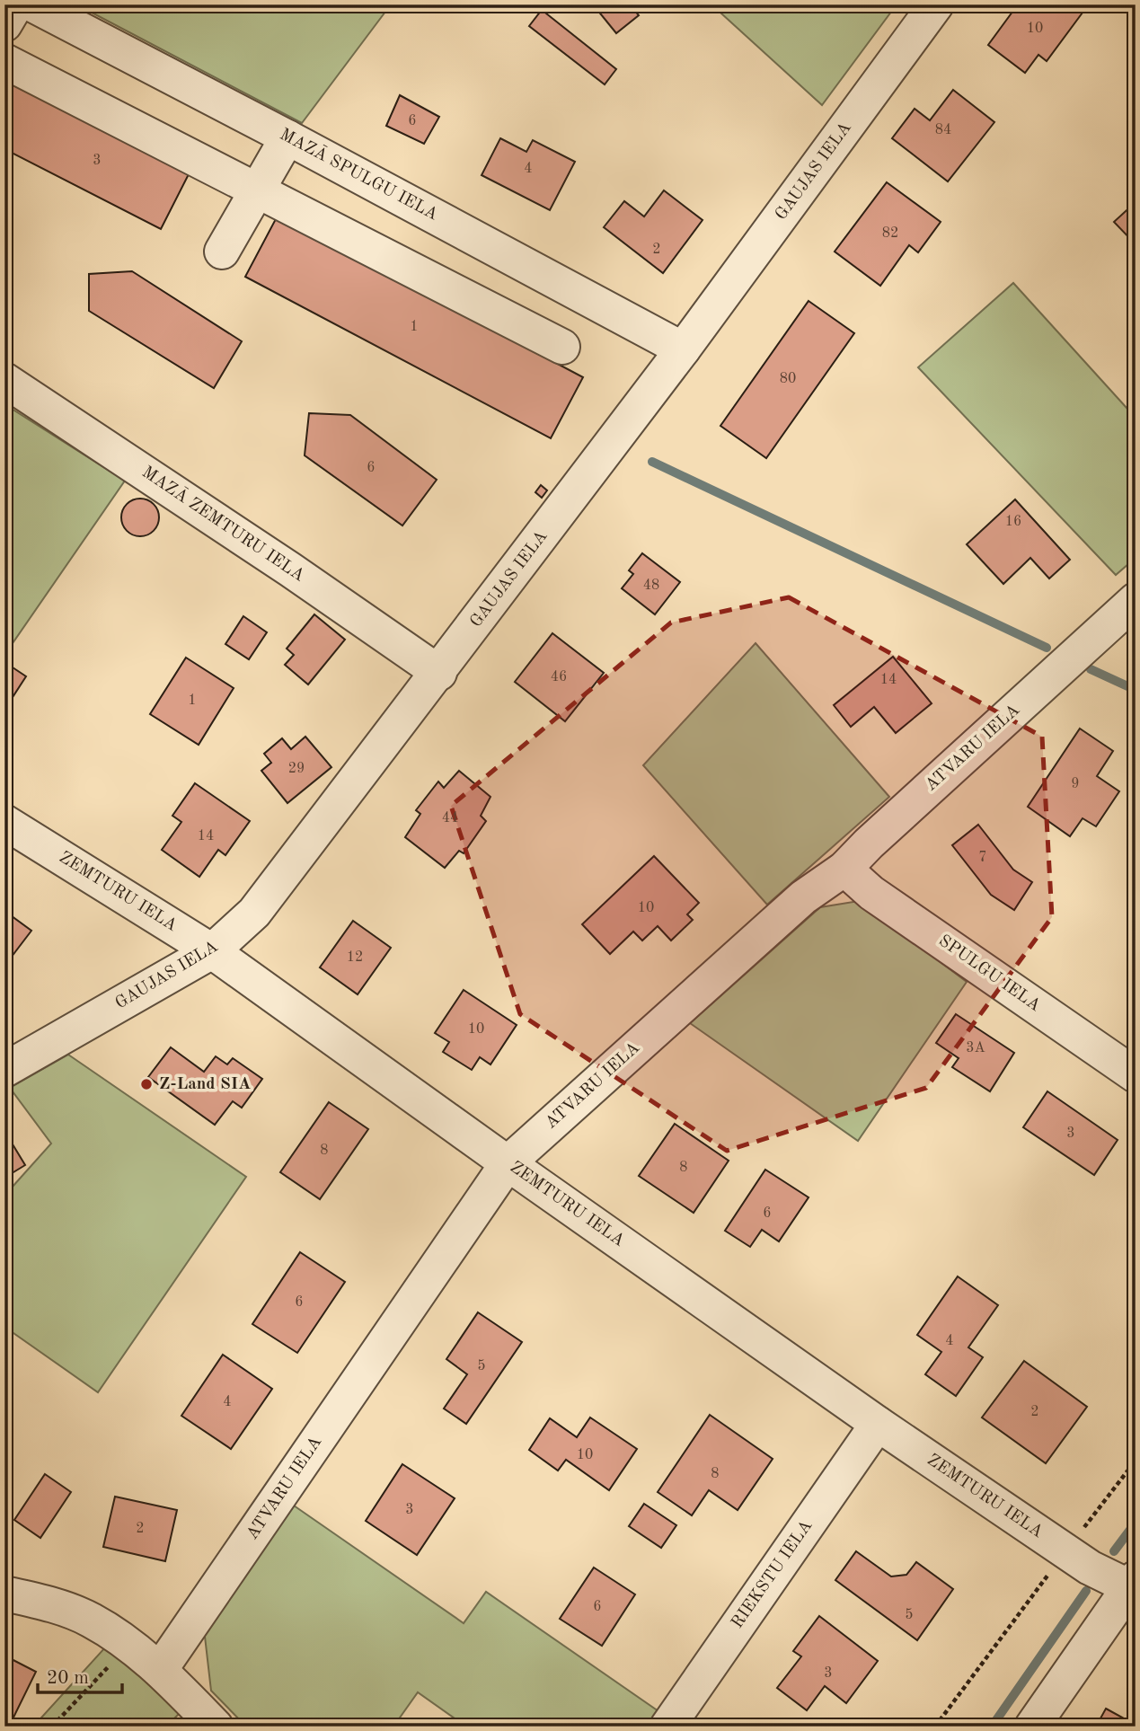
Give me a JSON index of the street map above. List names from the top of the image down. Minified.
{"streets":{"street":["GAUJAS IELA","MAZĀ SPULGU IELA","MAZĀ ZEMTURU IELA","ATVARU IELA","ZEMTURU IELA","SPULGU IELA","RIEKSTU IELA"]},"crossings":[["GAUJAS IELA","MAZĀ SPULGU IELA"],["GAUJAS IELA","MAZĀ ZEMTURU IELA"],["GAUJAS IELA","ZEMTURU IELA"],["ATVARU IELA","ZEMTURU IELA"],["ATVARU IELA","SPULGU IELA"],["ZEMTURU IELA","RIEKSTU IELA"]],"places":["Z-Land SIA"],"house_numbers":["10","6","84","3","4","82","2","1","80","6","16","48","46","14","1","29","9","44","14","7","10","12","10","3A","3","8","8","6","6","4","5","4","2","10","8","3","2","6","5","3"],"scale_bar":"20 m"}
